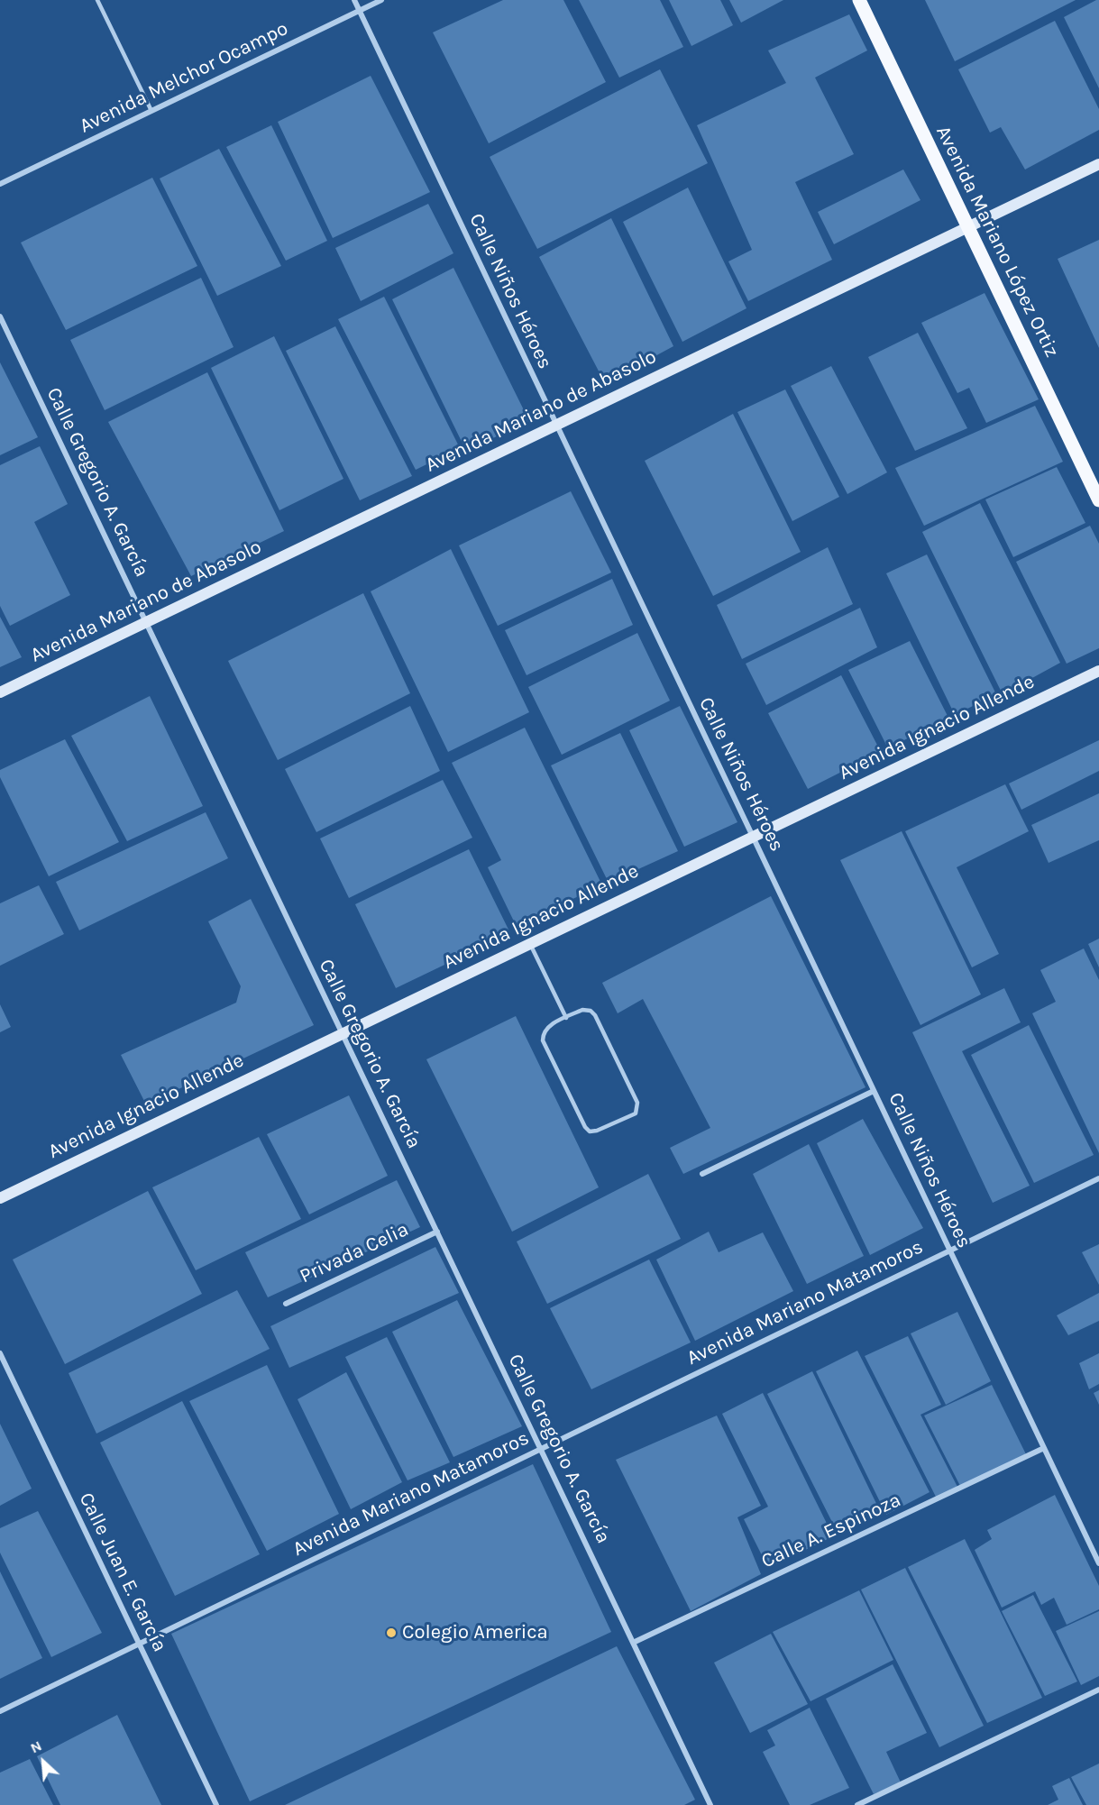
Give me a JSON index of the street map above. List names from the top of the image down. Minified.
{"streets":{"main road":["Avenida Mariano López Ortiz"],"street":["Avenida Melchor Ocampo","Calle Niños Héroes","Avenida Mariano de Abasolo","Calle Gregorio A. García","Avenida Ignacio Allende","Privada Celia","Avenida Mariano Matamoros","Calle A. Espinoza","Calle Juan E. García"]},"crossings":[["Avenida Melchor Ocampo","Calle Niños Héroes"],["Avenida Mariano López Ortiz","Avenida Mariano de Abasolo"],["Calle Niños Héroes","Avenida Mariano de Abasolo"],["Calle Niños Héroes","Avenida Ignacio Allende"],["Calle Niños Héroes","Avenida Mariano Matamoros"],["Calle Niños Héroes","Calle A. Espinoza"],["Avenida Mariano de Abasolo","Calle Gregorio A. García"],["Calle Gregorio A. García","Avenida Ignacio Allende"],["Calle Gregorio A. García","Privada Celia"],["Calle Gregorio A. García","Avenida Mariano Matamoros"],["Calle Gregorio A. García","Calle A. Espinoza"],["Avenida Mariano Matamoros","Calle Juan E. García"]],"places":["Colegio America"],"north":"top left"}
